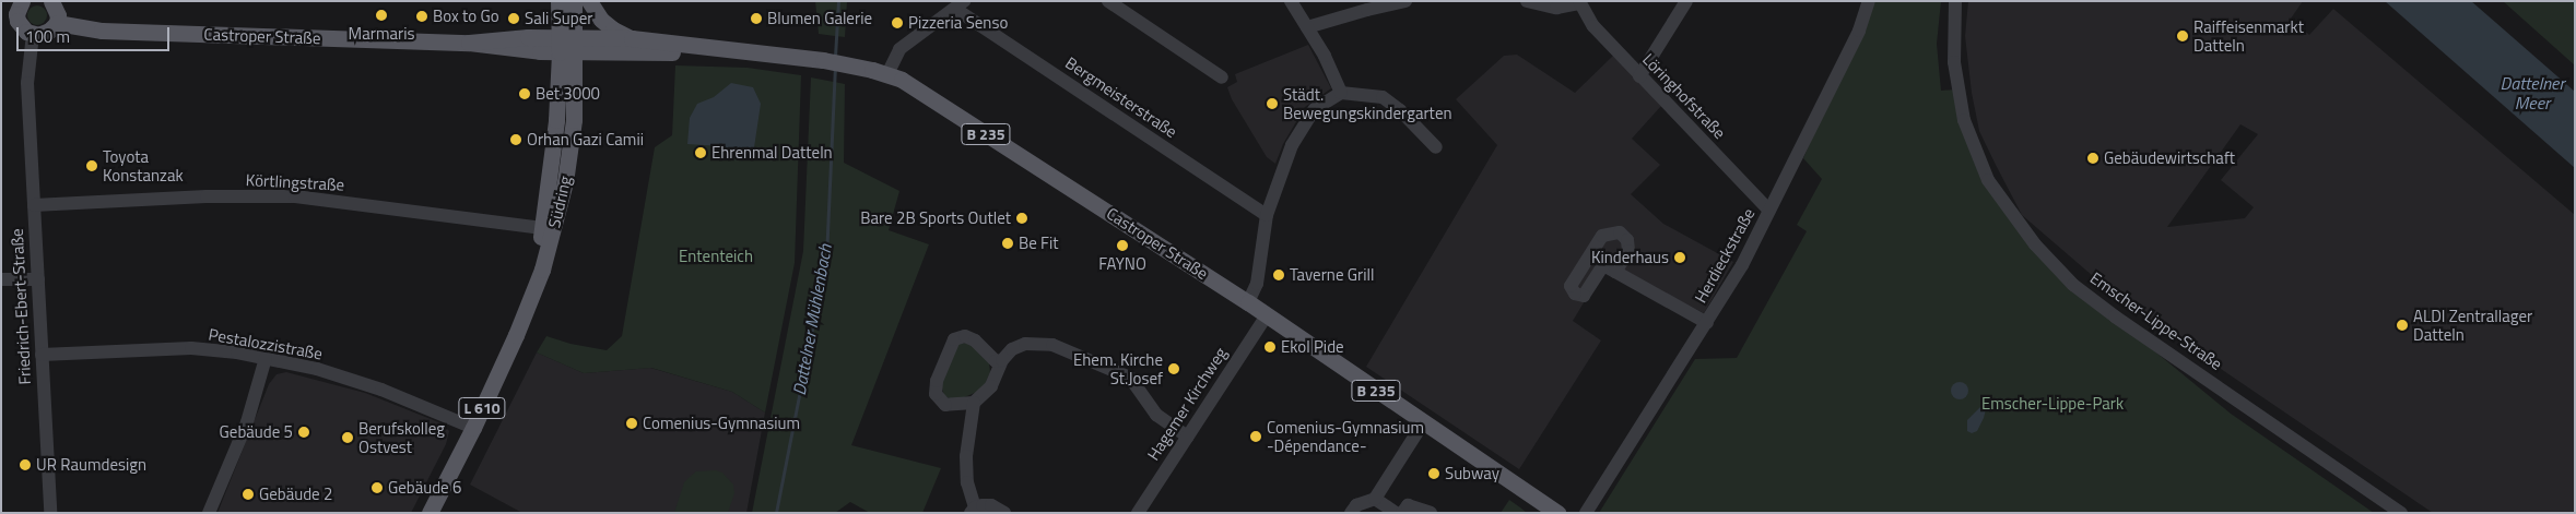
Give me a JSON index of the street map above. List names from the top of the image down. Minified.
{"streets":{"main road":["Castroper Straße","B 235","Südring","L 610"],"street":["Löringhofstraße","Bergmeisterstraße","Körtlingstraße","Herdieckstraße","Friedrich-Ebert-Straße","Emscher-Lippe-Straße","Pestalozzistraße","Hagemer Kirchweg"]},"crossings":[["Castroper Straße","B 235"],["Castroper Straße","Südring"],["Castroper Straße","Hagemer Kirchweg"],["Löringhofstraße","Herdieckstraße"],["Körtlingstraße","Südring"],["Körtlingstraße","Friedrich-Ebert-Straße"],["Südring","Pestalozzistraße"],["Friedrich-Ebert-Straße","Pestalozzistraße"]],"water":["Dattelner Meer","Dattelner Mühlenbach"],"parks":["Ententeich","Emscher-Lippe-Park"],"places":["Marmaris","Box to Go","Sali Super","Blumen Galerie","Pizzeria Senso","Raiffeisenmarkt Datteln","Bet 3000","Städt. Bewegungskindergarten","Orhan Gazi Camii","Ehrenmal Datteln","Gebäudewirtschaft","Toyota Konstanzak","Bare 2B Sports Outlet","Be Fit","FAYNO","Kinderhaus","Taverne Grill","ALDI Zentrallager Datteln","Ekol Pide","Ehem. Kirche St.Josef","Comenius-Gymnasium","Gebäude 5","Comenius-Gymnasium -Dépendance-","Berufskolleg Ostvest","UR Raumdesign","Subway","Gebäude 6","Gebäude 2"],"scale_bar":"100 m"}
